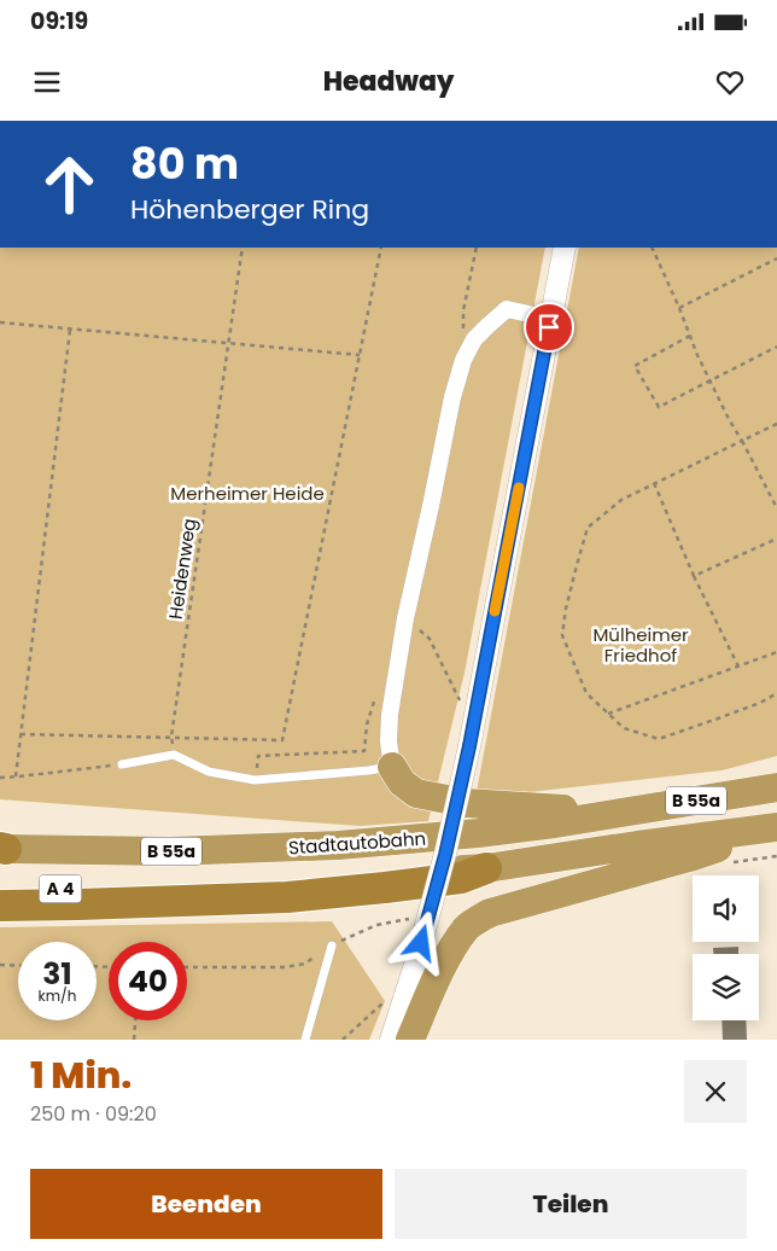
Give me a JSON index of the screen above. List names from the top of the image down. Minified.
{"streets":{"highway":["B 55a","Stadtautobahn","A 4"],"path":["Heidenweg"]},"crossings":[["Stadtautobahn","A 4"]],"parks":["Merheimer Heide","Mülheimer Friedhof"],"page":{"status":"09:19","header":"Headway","turn":["80 m","Höhenberger Ring"],"speed":"31 km/h","limit":"40","heading":["1 Min.","250 m · 09:20"],"buttons":["Beenden","Teilen"]}}
